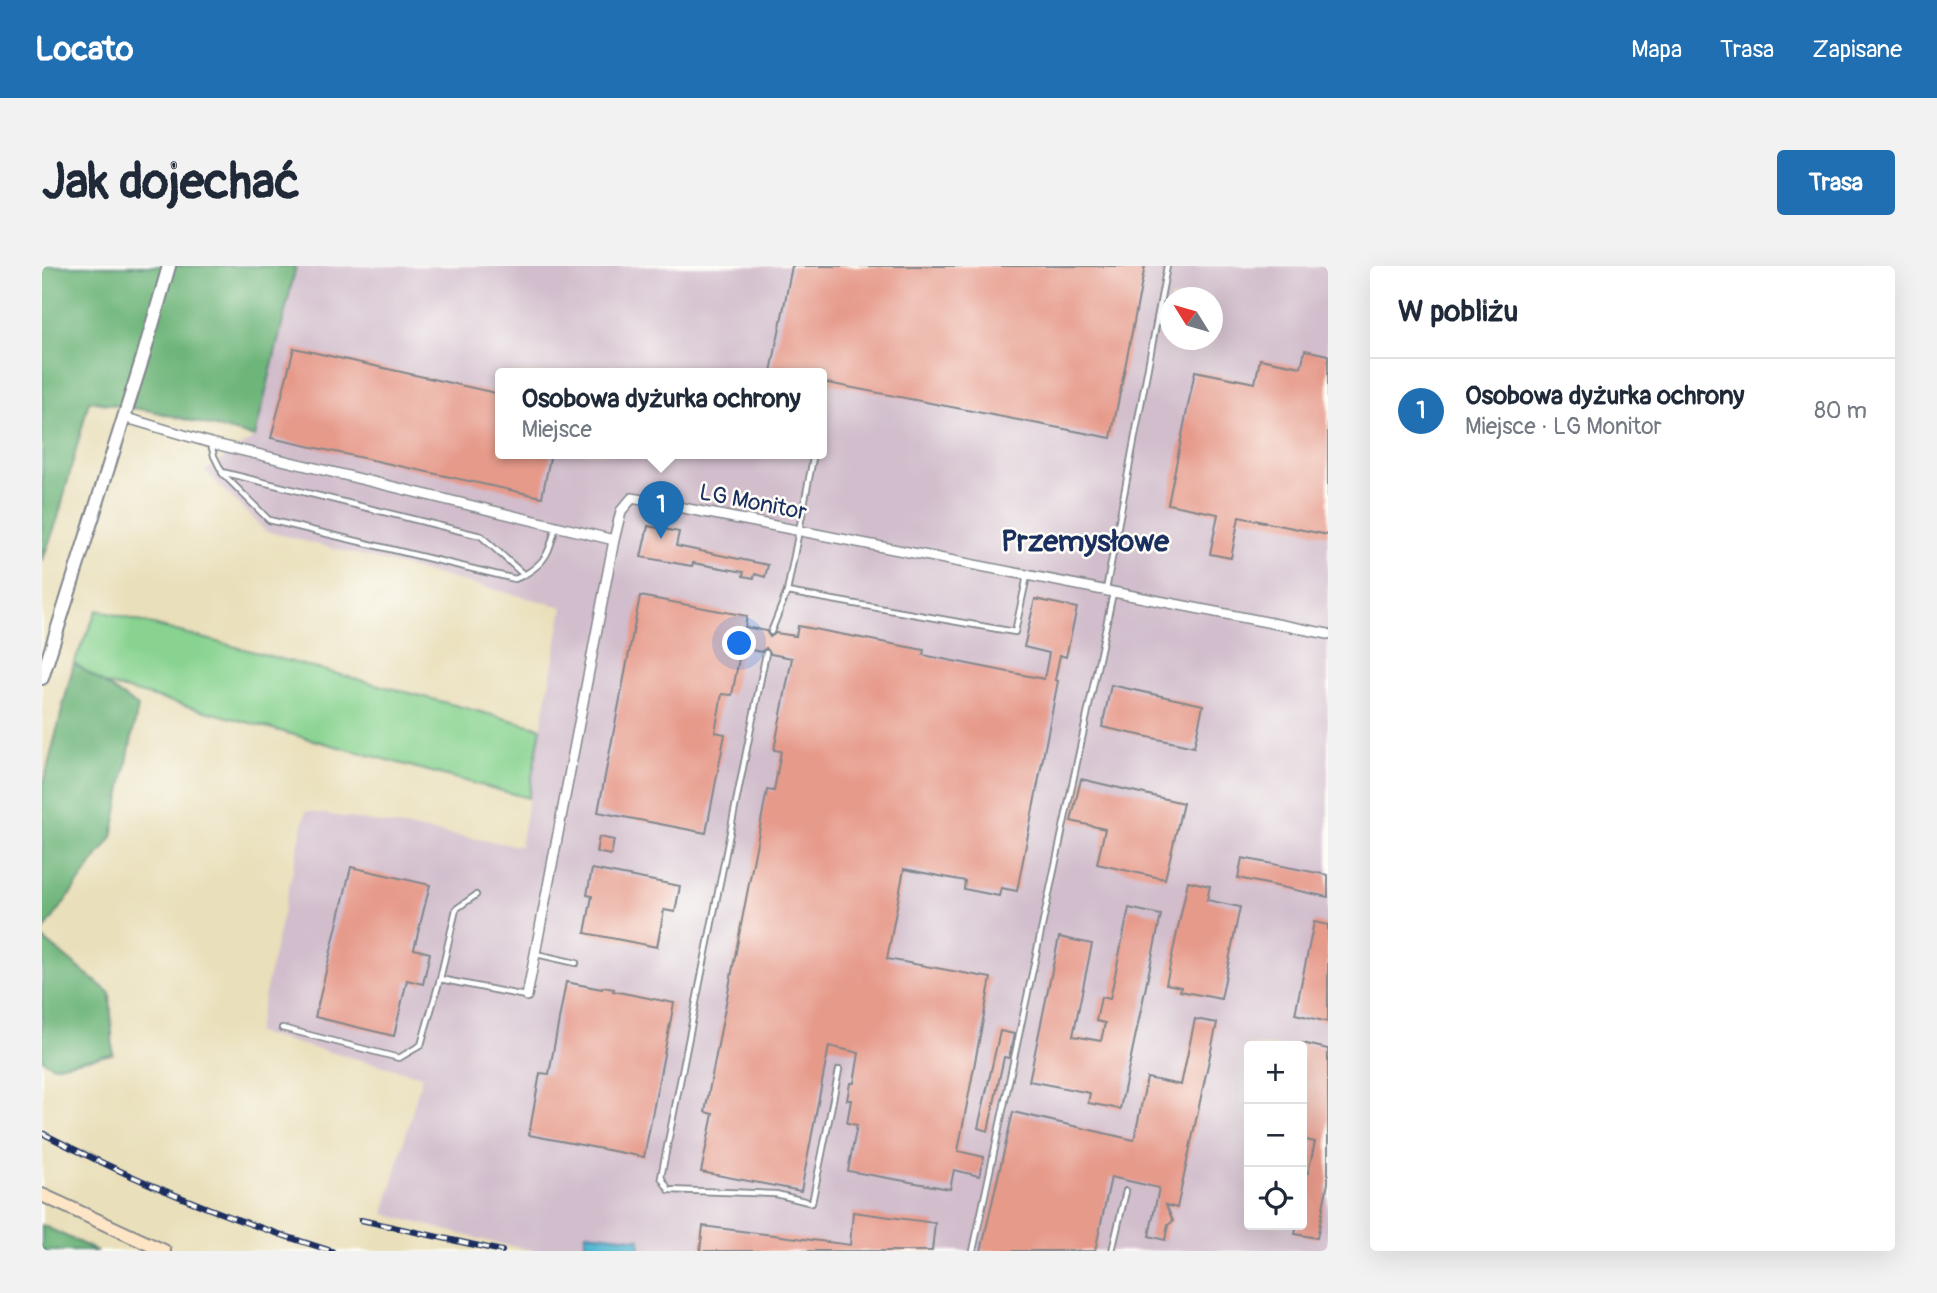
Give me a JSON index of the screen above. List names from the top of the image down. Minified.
{"streets":{"street":["LG Monitor"]},"districts":["Przemysłowe"],"north":"top left","page":{"header":"Locato","nav":["Mapa","Trasa","Zapisane"],"buttons":"Trasa","title":"Jak dojechać","heading":"W pobliżu","list":[{"mark":"1","name":"Osobowa dyżurka ochrony","note":"Miejsce · LG Monitor","value":"80 m"}],"popup":["Osobowa dyżurka ochrony","Miejsce"],"pins":"1","map_buttons":["+","−"]}}
